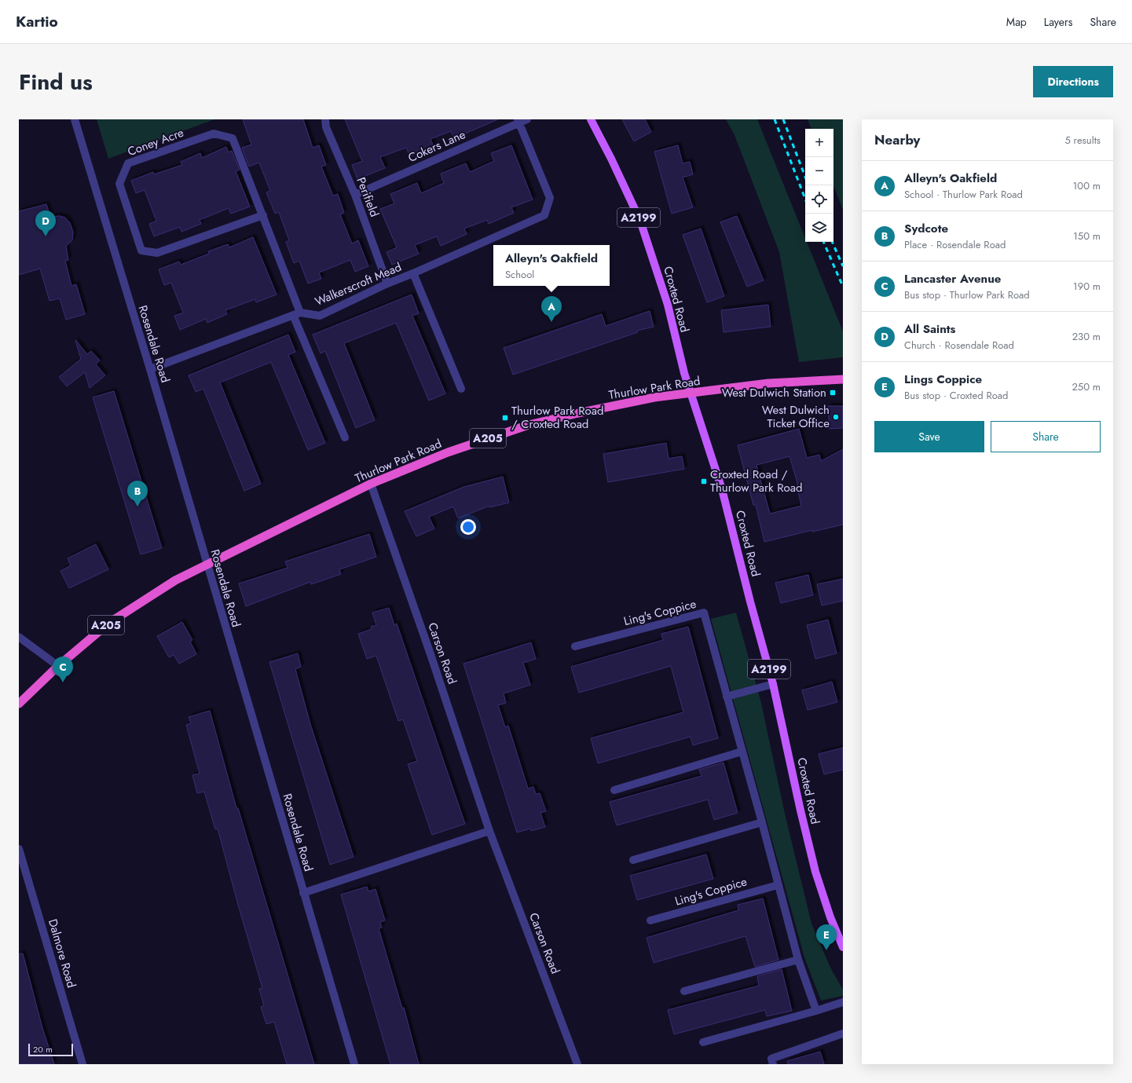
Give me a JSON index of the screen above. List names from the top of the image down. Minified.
{"streets":{"highway":["Thurlow Park Road","A205"],"main road":["A2199","Croxted Road"],"street":["Coney Acre","Cokers Lane","Perifield","Walkerscroft Mead","Rosendale Road","Ling's Coppice","Carson Road","Dalmore Road"]},"crossings":[["Coney Acre","Walkerscroft Mead"],["Cokers Lane","Perifield"],["Cokers Lane","Walkerscroft Mead"],["Perifield","Walkerscroft Mead"],["Walkerscroft Mead","Rosendale Road"],["Croxted Road","Thurlow Park Road"],["Rosendale Road","Thurlow Park Road"],["Thurlow Park Road","Carson Road"]],"places":{"transit":["West Dulwich Station","Thurlow Park Road / Croxted Road","Croxted Road / Thurlow Park Road"],"other":["West Dulwich Ticket Office"]},"scale_bar":"20 m","page":{"header":"Kartio","nav":["Map","Layers","Share"],"title":"Find us","buttons":["Directions",["Save","Share"]],"heading":["Nearby","5 results"],"map_buttons":["+","−"],"list":[{"mark":"A","name":"Alleyn's Oakfield","note":"School · Thurlow Park Road","value":"100 m"},{"mark":"B","name":"Sydcote","note":"Place · Rosendale Road","value":"150 m"},{"mark":"C","name":"Lancaster Avenue","note":"Bus stop · Thurlow Park Road","value":"190 m"},{"mark":"D","name":"All Saints","note":"Church · Rosendale Road","value":"230 m"},{"mark":"E","name":"Lings Coppice","note":"Bus stop · Croxted Road","value":"250 m"}],"pins":["D","A","B","C","E"],"popup":["Alleyn's Oakfield","School"],"scale":"20 m"}}
